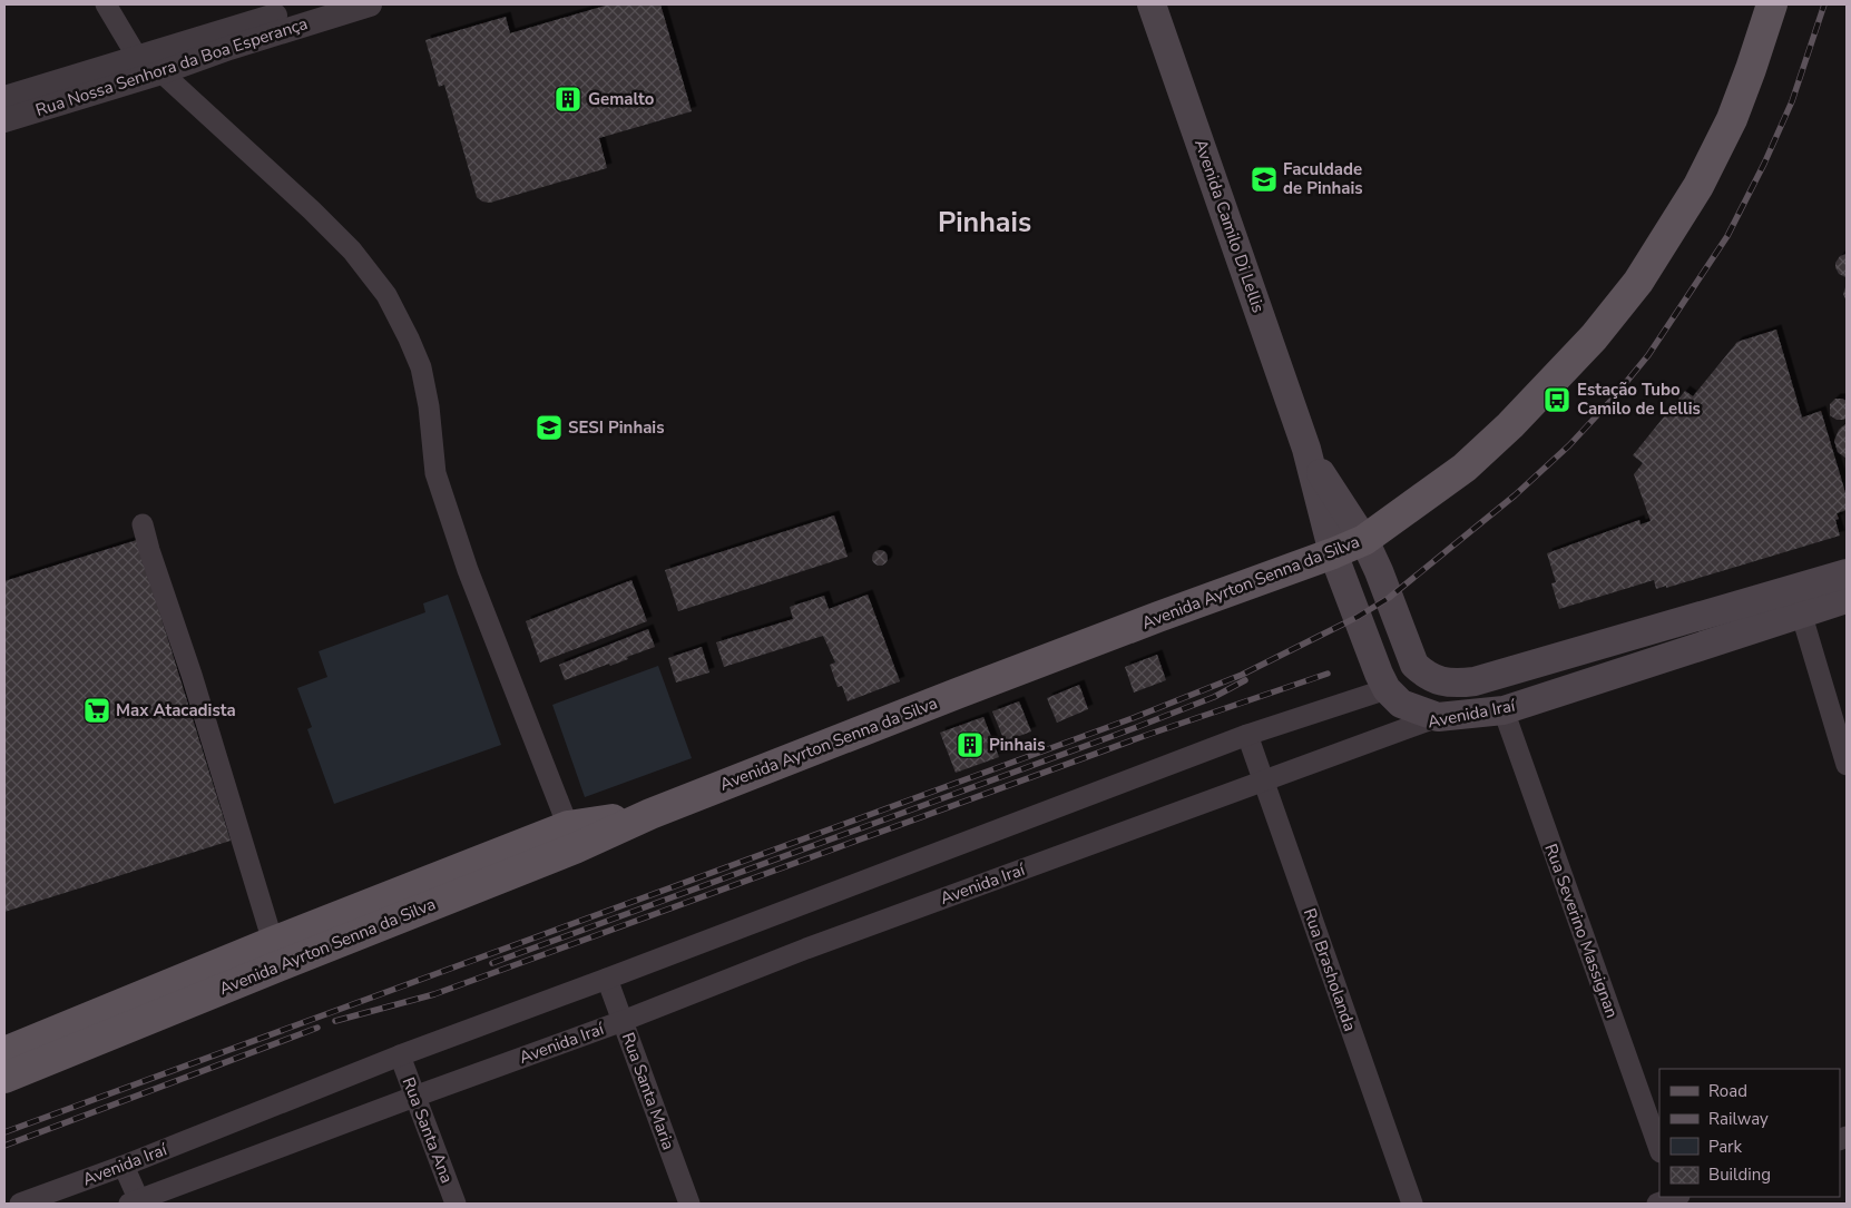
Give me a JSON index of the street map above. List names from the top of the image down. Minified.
{"streets":{"main road":["Avenida Camilo Di Lellis","Avenida Ayrton Senna da Silva","Avenida Iraí"],"street":["Rua Nossa Senhora da Boa Esperança","Rua Severino Massignan","Rua Brasholanda","Rua Santa Maria","Rua Santa Ana"]},"crossings":[["Avenida Camilo Di Lellis","Avenida Ayrton Senna da Silva"],["Avenida Camilo Di Lellis","Avenida Iraí"],["Avenida Iraí","Rua Severino Massignan"],["Avenida Iraí","Rua Brasholanda"],["Avenida Iraí","Rua Santa Maria"],["Avenida Iraí","Rua Santa Ana"]],"districts":["Pinhais"],"places":{"building":["Gemalto","Pinhais"],"school or university":["Faculdade de Pinhais","SESI Pinhais"],"bus stop":["Estação Tubo Camilo de Lellis"],"supermarket":["Max Atacadista"]},"legend":["Road","Railway","Park","Building"]}
